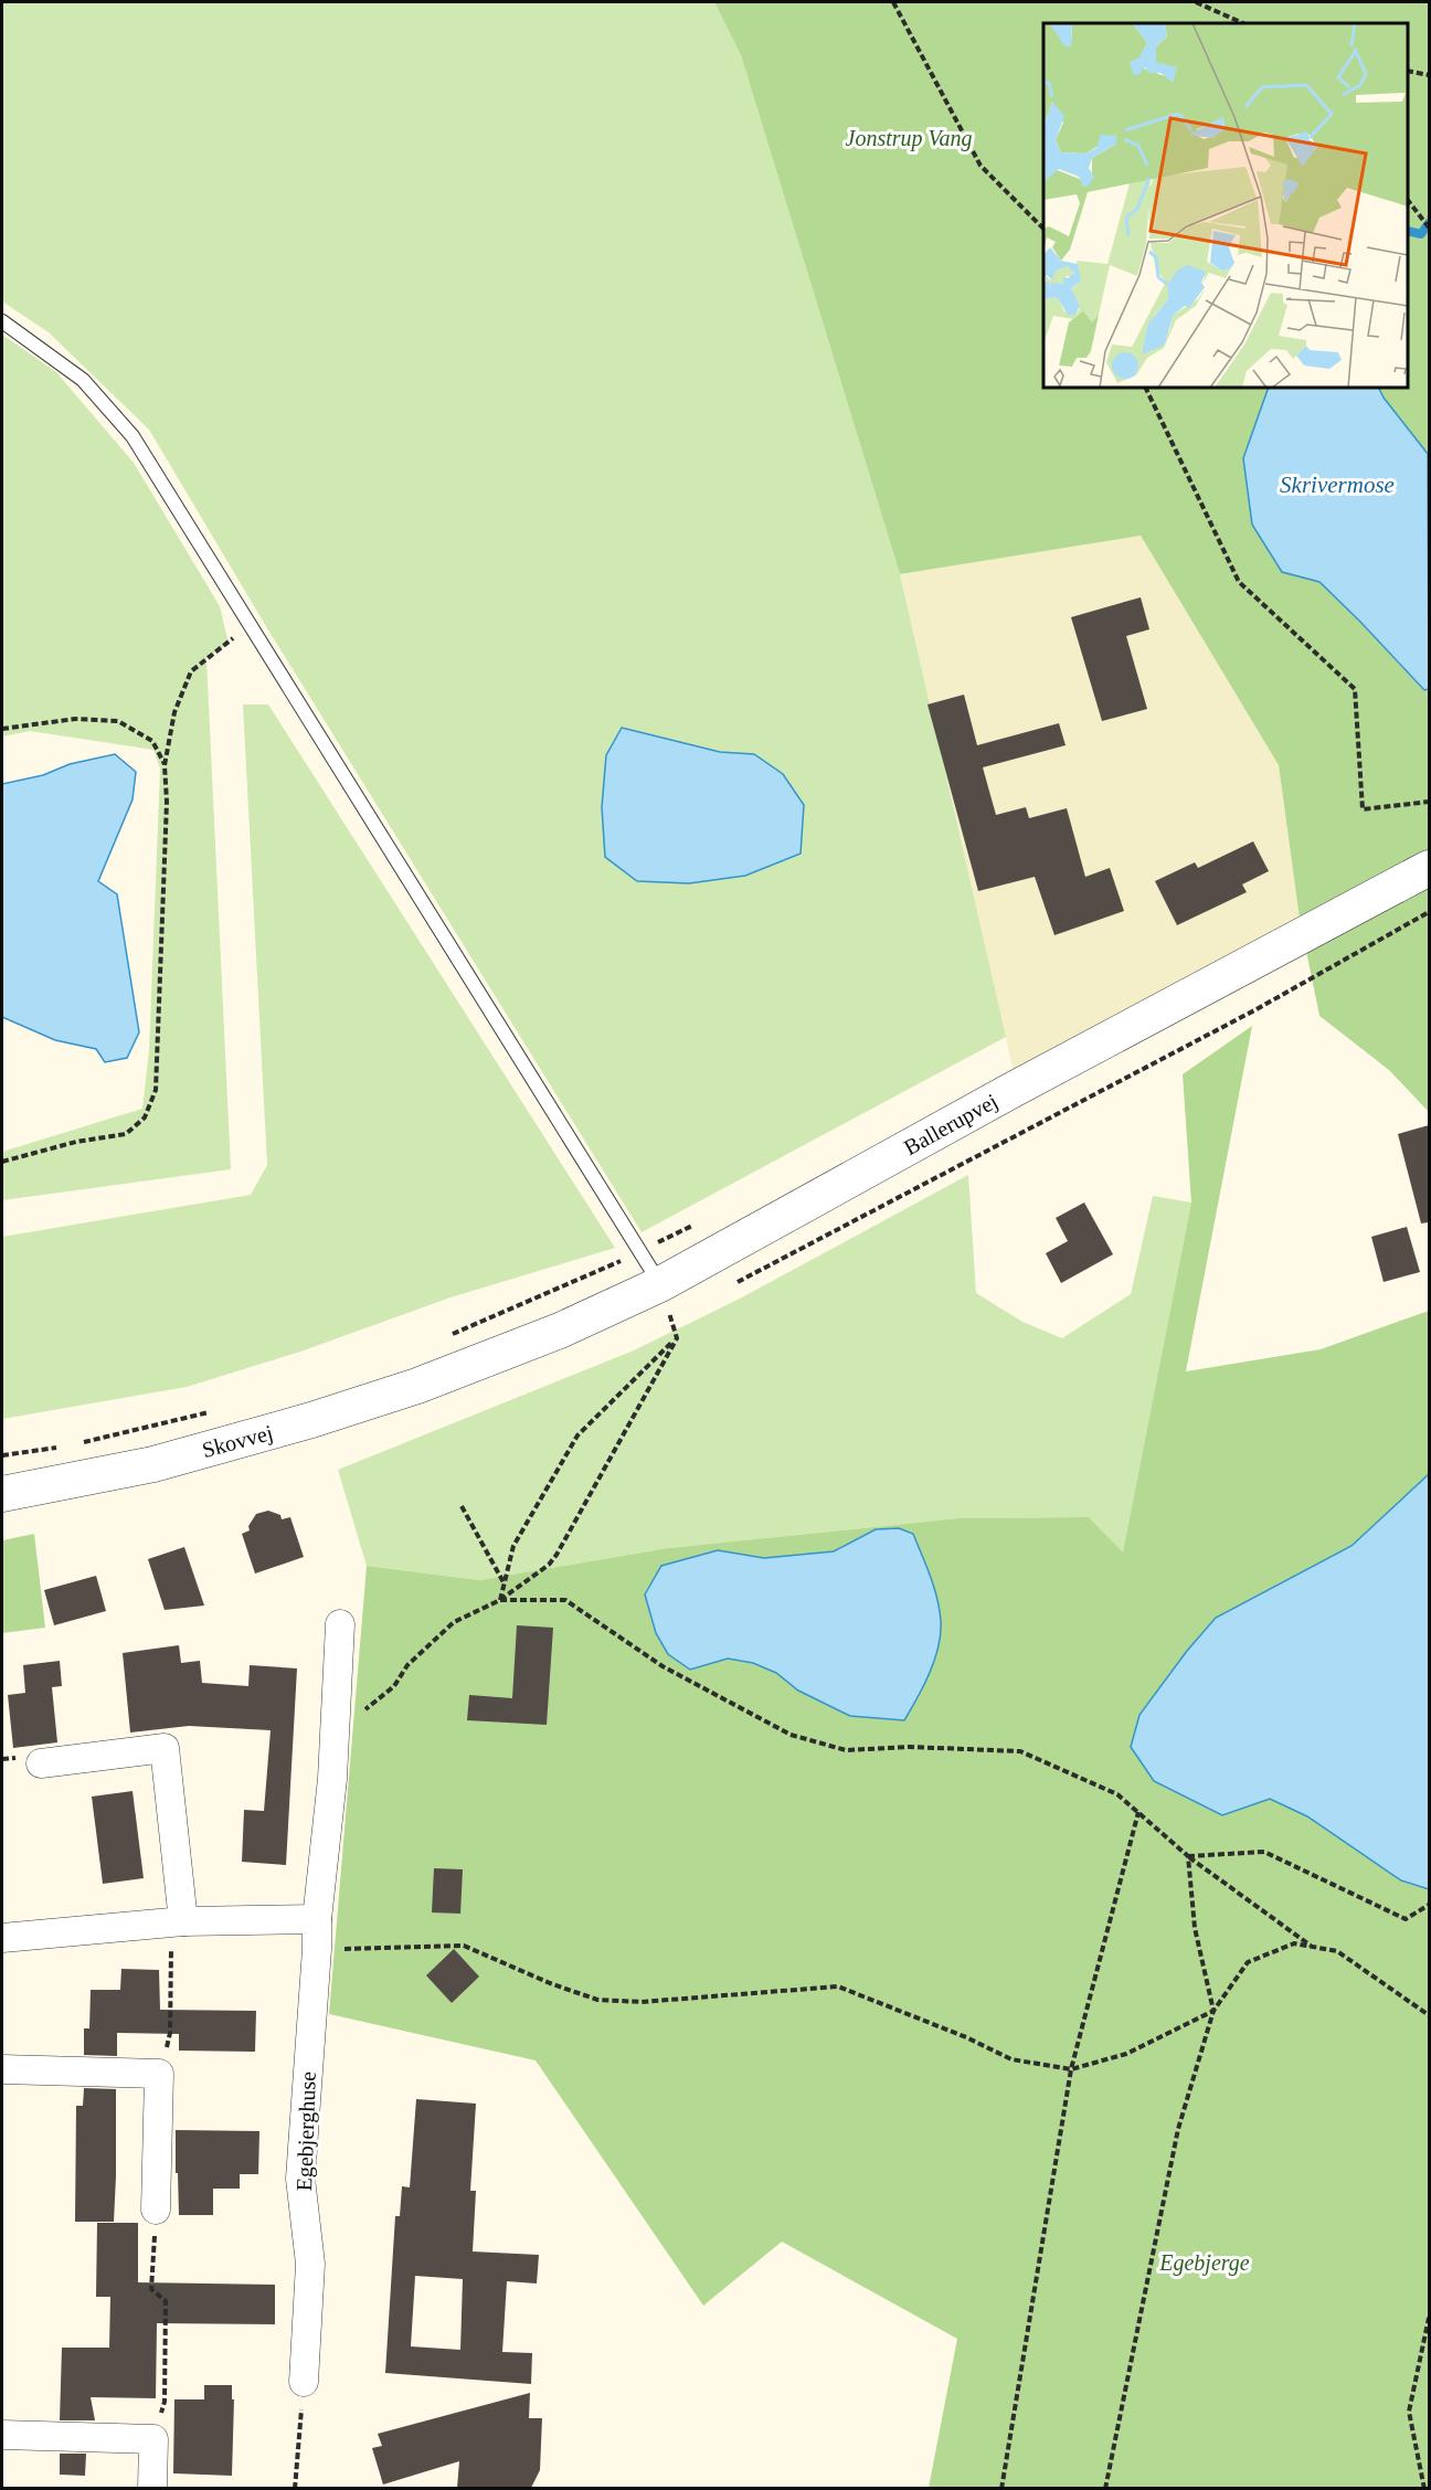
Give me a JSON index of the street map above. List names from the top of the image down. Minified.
{"streets":{"street":["Ballerupvej","Skovvej","Egebjerghuse"]},"crossings":[["Ballerupvej","Skovvej"]],"water":["Skrivermose"],"parks":["Jonstrup Vang","Egebjerge"]}
